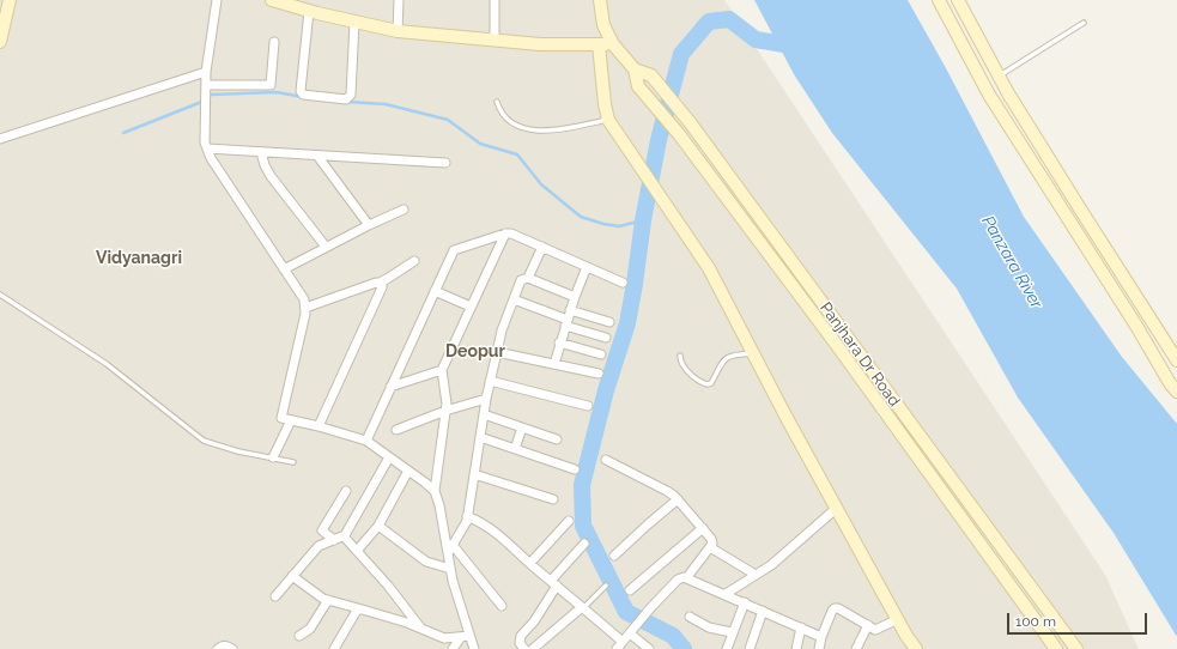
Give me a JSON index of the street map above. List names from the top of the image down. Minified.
{"streets":{"street":["Panjhara Dr Road"]},"districts":["Vidyanagri","Deopur"],"water":["Panzara River"],"scale_bar":"100 m"}
